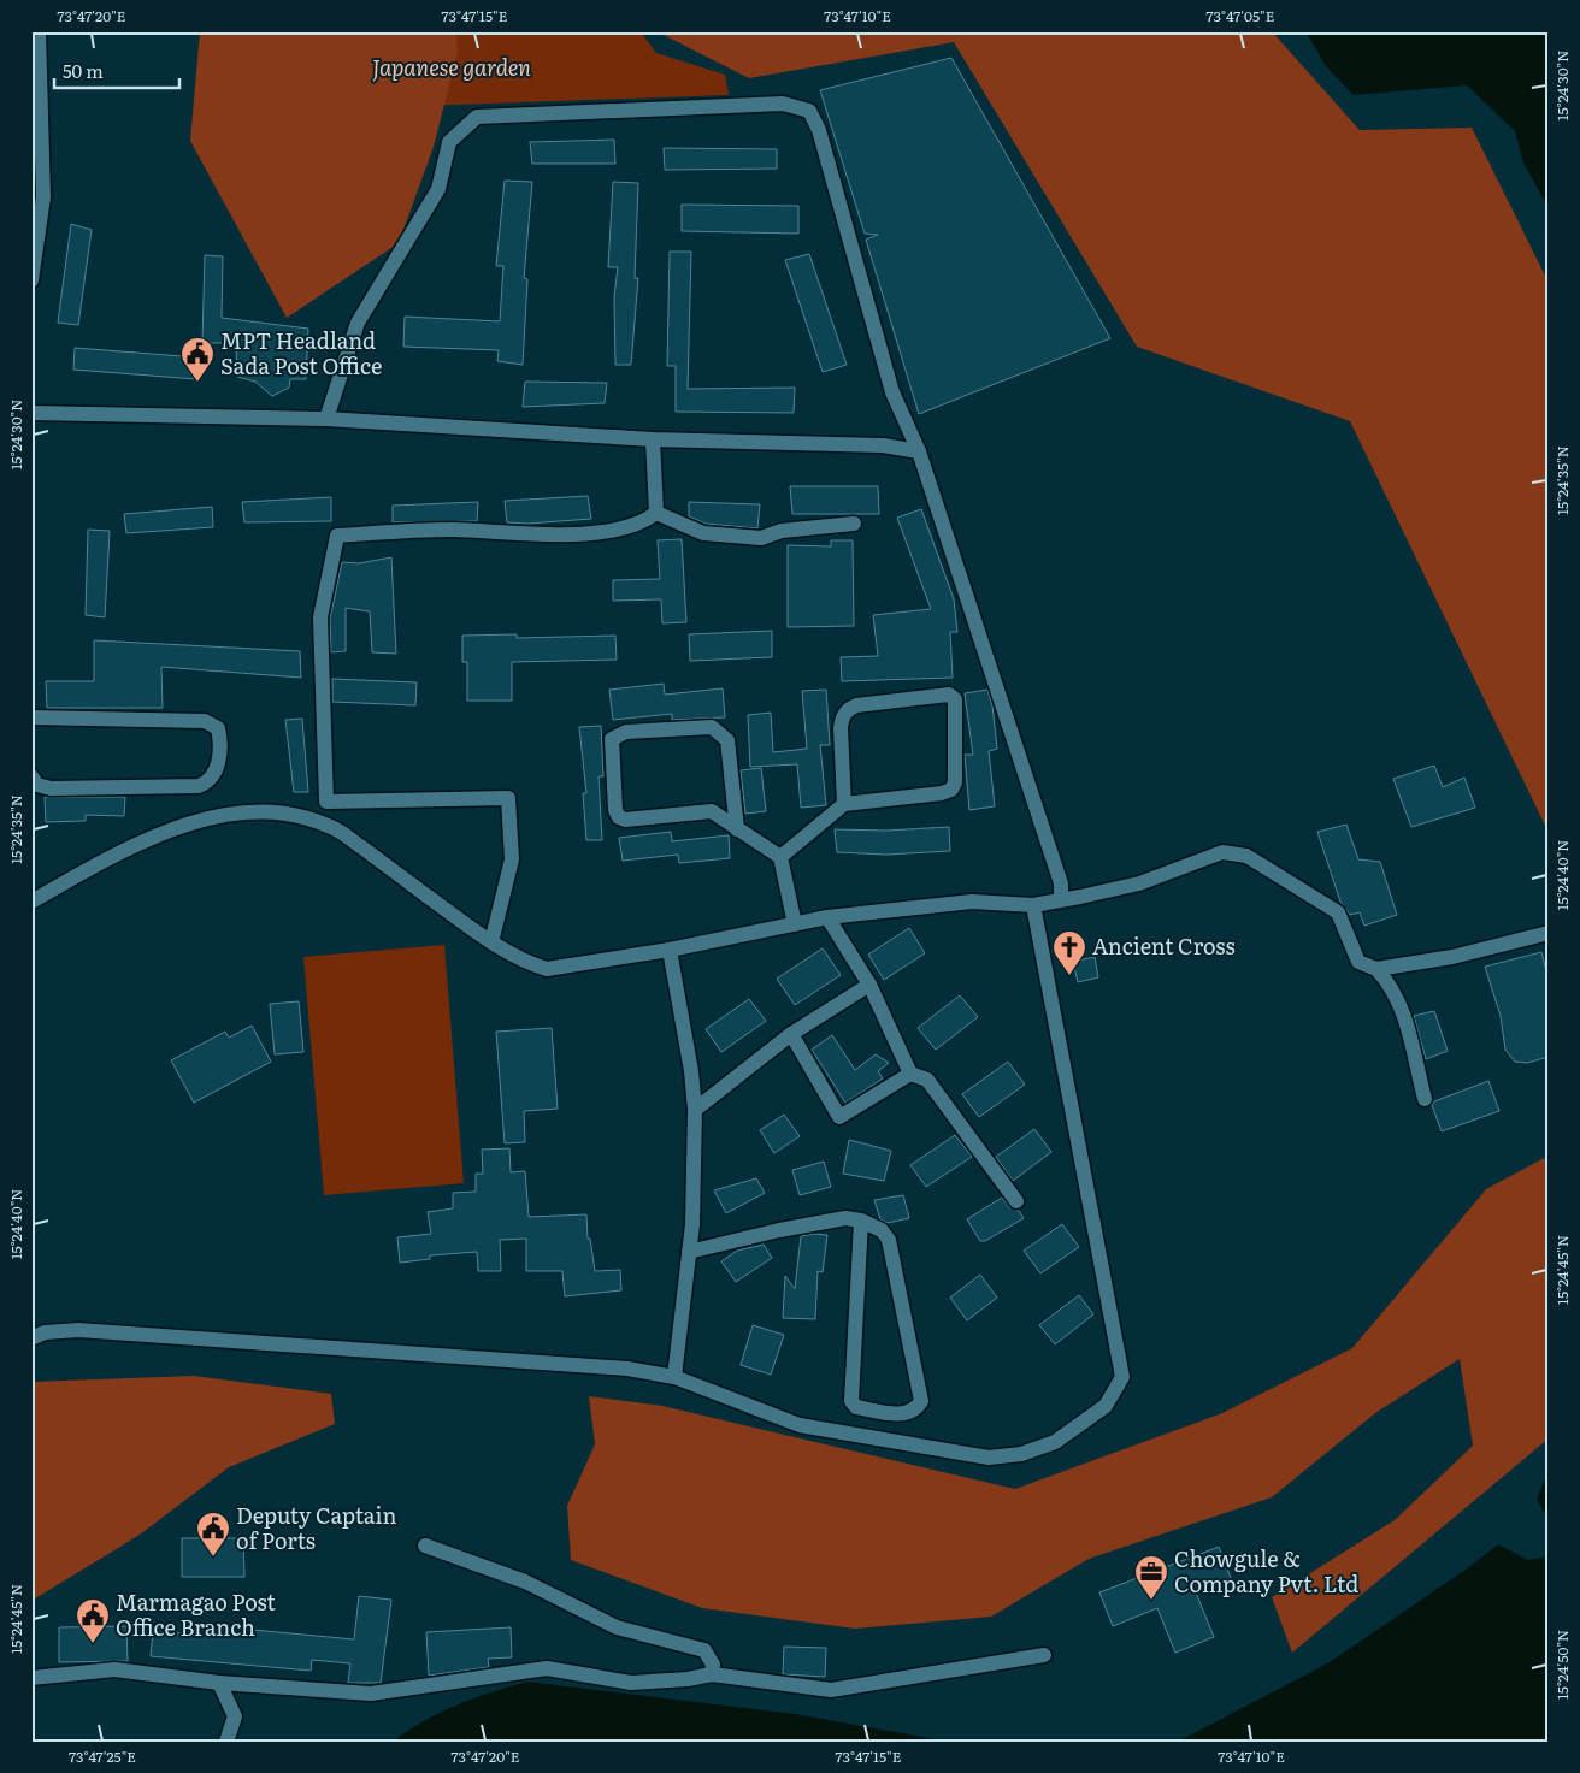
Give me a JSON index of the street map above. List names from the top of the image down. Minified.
{"parks":["Japanese garden"],"places":{"public building":["MPT Headland Sada Post Office","Deputy Captain of Ports","Marmagao Post Office Branch"],"church":["Ancient Cross"],"office":["Chowgule & Company Pvt. Ltd"]},"scale_bar":"50 m","coordinates":["73°47'20\"E","73°47'15\"E","73°47'10\"E","73°47'05\"E","15°24'30\"N","15°24'35\"N","15°24'40\"N","15°24'45\"N","15°24'50\"N","73°47'25\"E"]}
